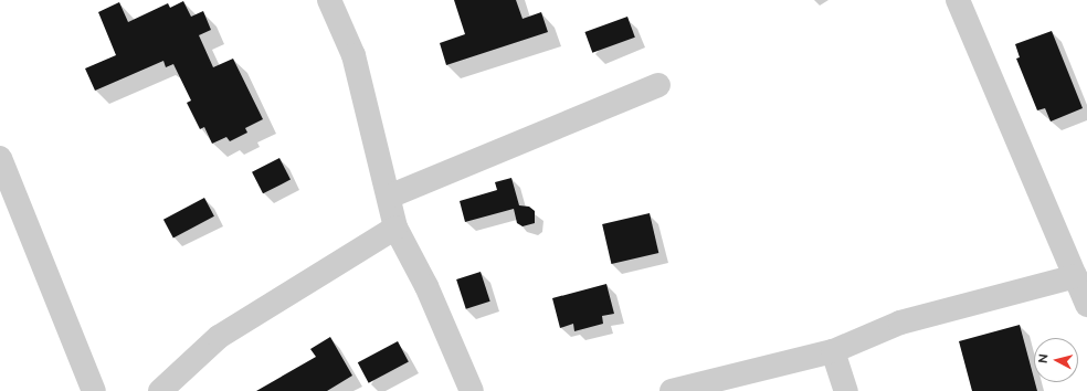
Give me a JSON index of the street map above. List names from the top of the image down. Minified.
{"north":"left"}
